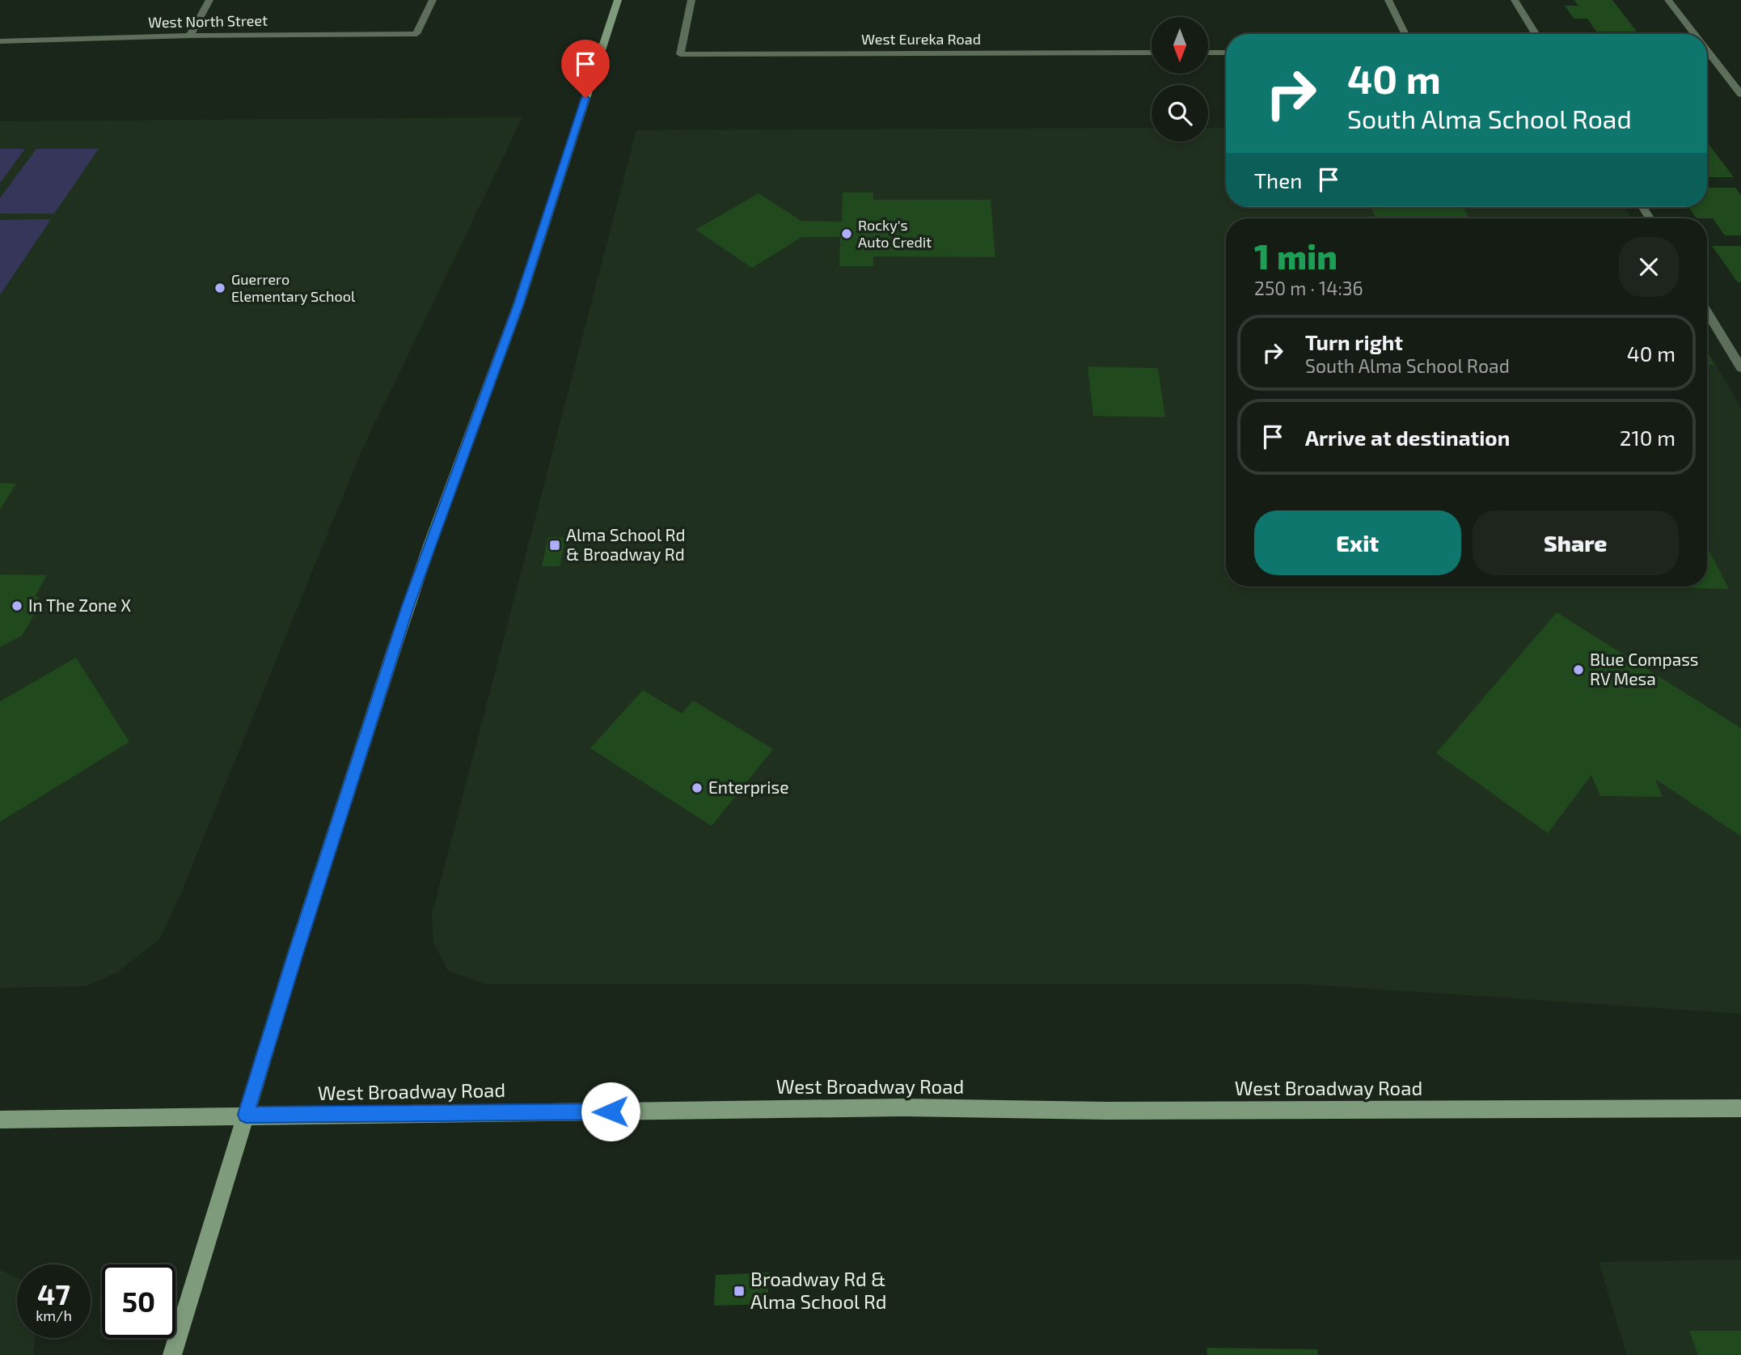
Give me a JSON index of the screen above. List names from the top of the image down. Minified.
{"streets":{"main road":["West Broadway Road"],"street":["West North Street","West Eureka Road"]},"places":{"other":["Rocky's Auto Credit","Guerrero Elementary School","In The Zone X","Blue Compass RV Mesa","Enterprise"],"transit":["Alma School Rd & Broadway Rd","Broadway Rd & Alma School Rd"]},"north":"bottom","page":{"turn":["40 m","South Alma School Road"],"then":"Then","heading":["1 min","250 m · 14:36"],"list":[{"name":"Turn right","note":"South Alma School Road","value":"40 m"},{"name":"Arrive at destination","value":"210 m"}],"buttons":["Exit","Share"],"speed":"47 km/h","limit":"50"}}
